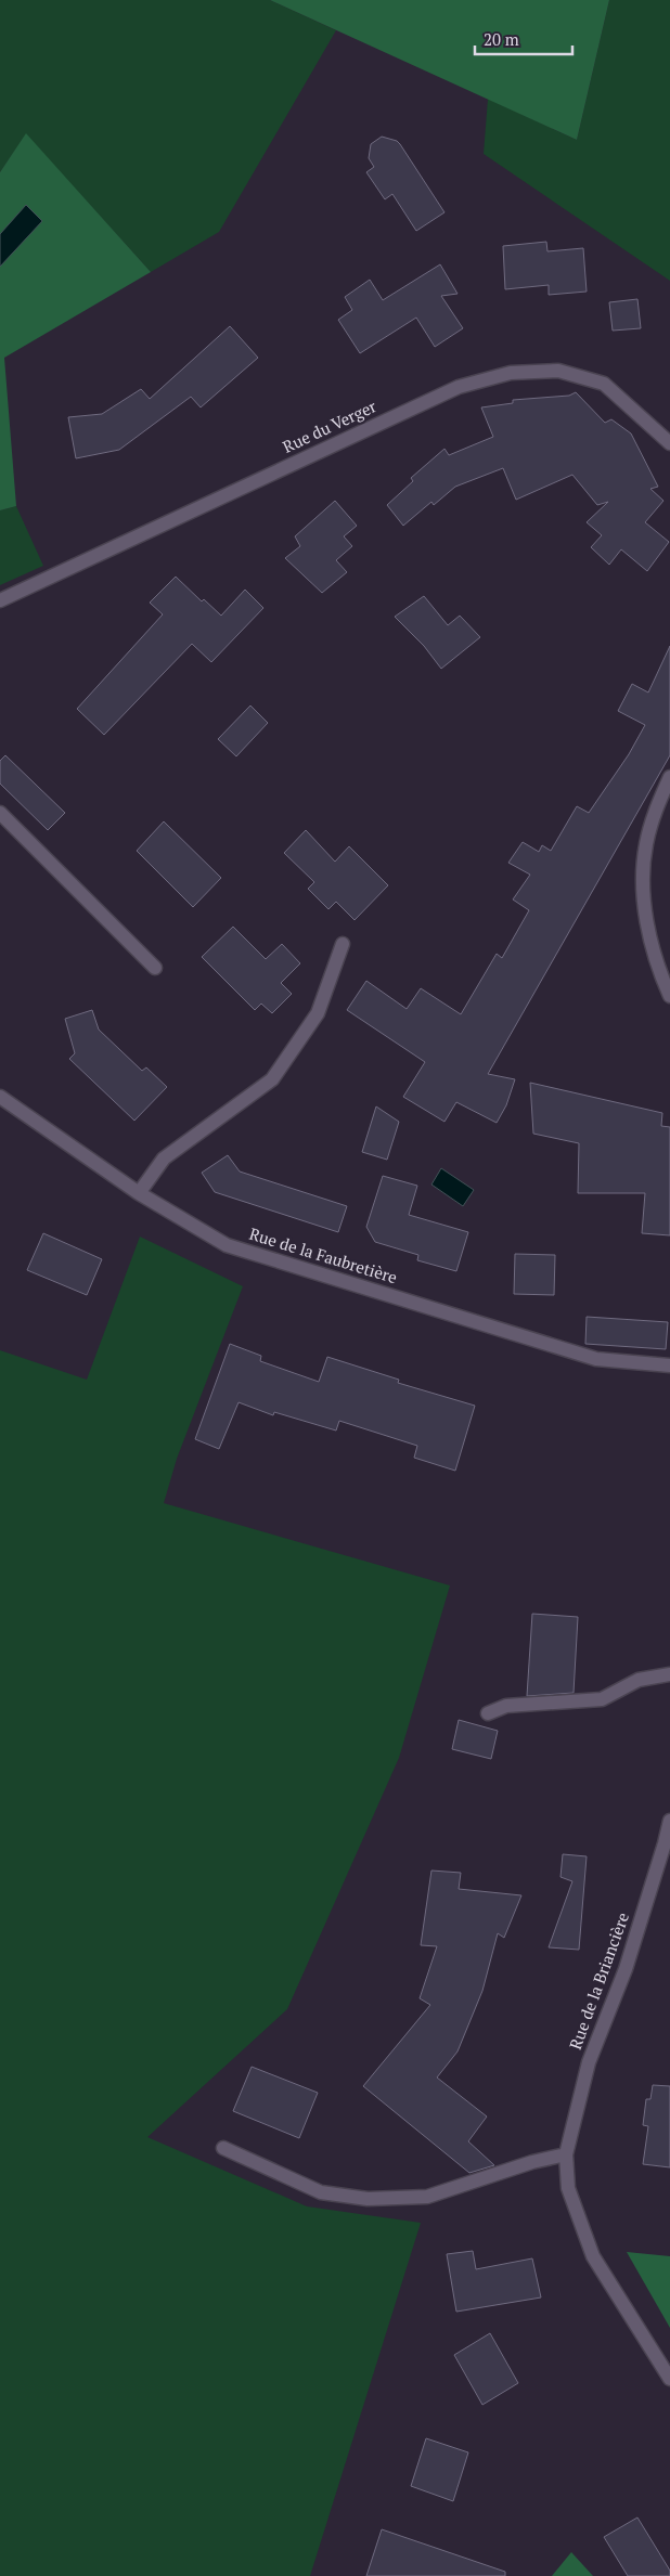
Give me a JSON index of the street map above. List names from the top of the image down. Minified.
{"streets":{"street":["Rue du Verger","Rue de la Faubretière","Rue de la Briancière"]},"scale_bar":"20 m"}
